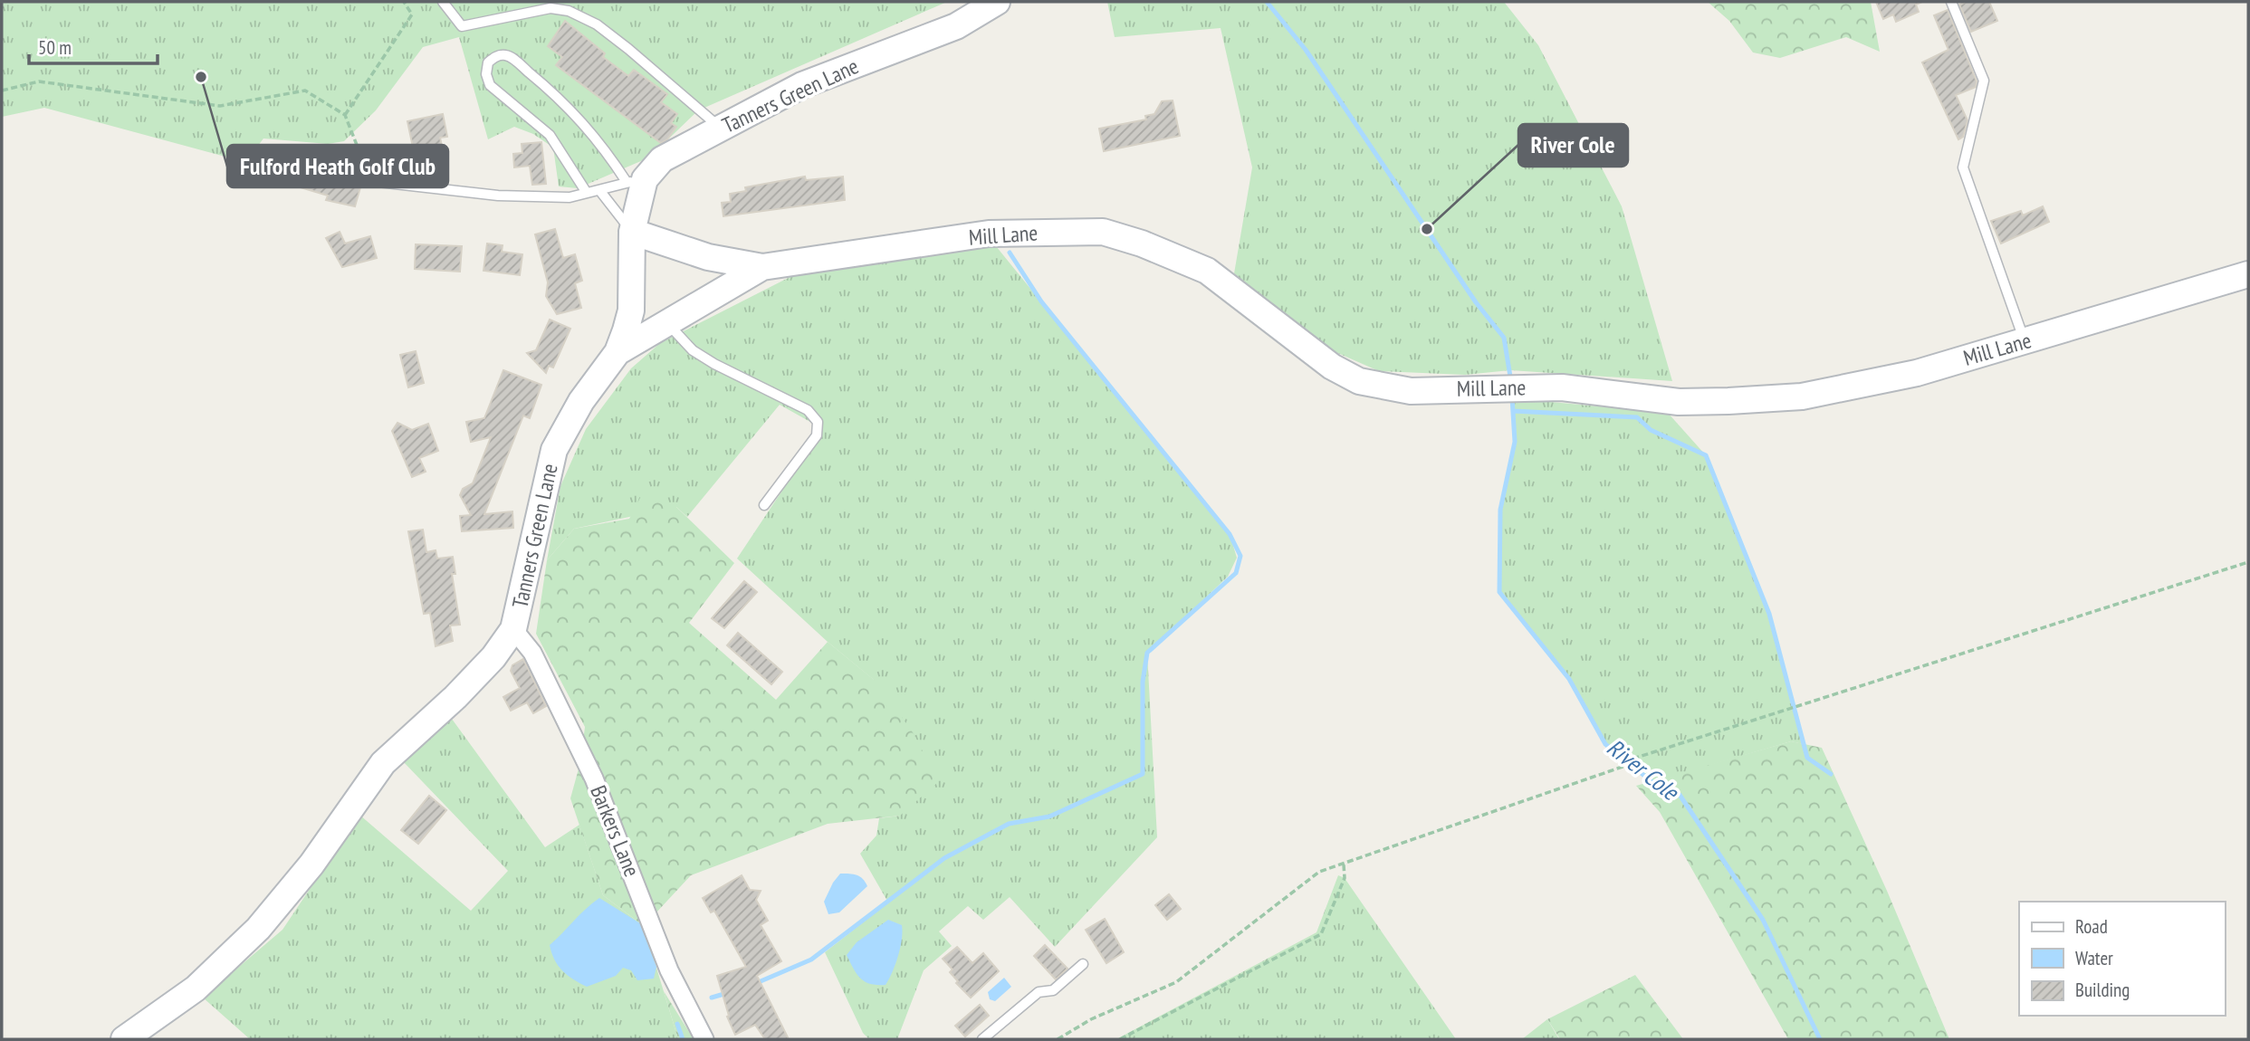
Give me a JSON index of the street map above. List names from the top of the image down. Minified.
{"streets":{"street":["Tanners Green Lane","Mill Lane","Barkers Lane"]},"crossings":[["Tanners Green Lane","Mill Lane"],["Tanners Green Lane","Barkers Lane"]],"water":["River Cole"],"places":["Fulford Heath Golf Club","River Cole"],"legend":["Road","Water","Building"],"scale_bar":"50 m"}
